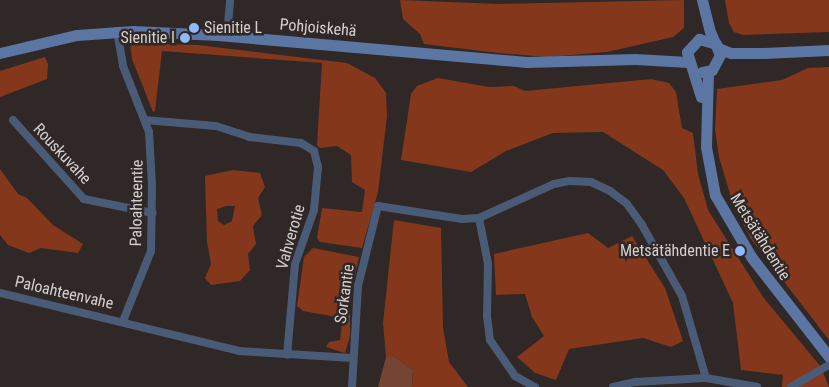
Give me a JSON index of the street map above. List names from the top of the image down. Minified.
{"streets":{"main road":["Pohjoiskehä","Metsätähdentie"],"street":["Rouskuvahe","Paloahteentie","Vahverotie","Paloahteenvahe","Sorkantie"]},"crossings":[["Pohjoiskehä","Paloahteentie"],["Pohjoiskehä","Metsätähdentie"],["Rouskuvahe","Paloahteentie"],["Paloahteentie","Vahverotie"],["Paloahteentie","Paloahteenvahe"]],"places":["Sienitie L","Sienitie I","Metsätähdentie E"]}
